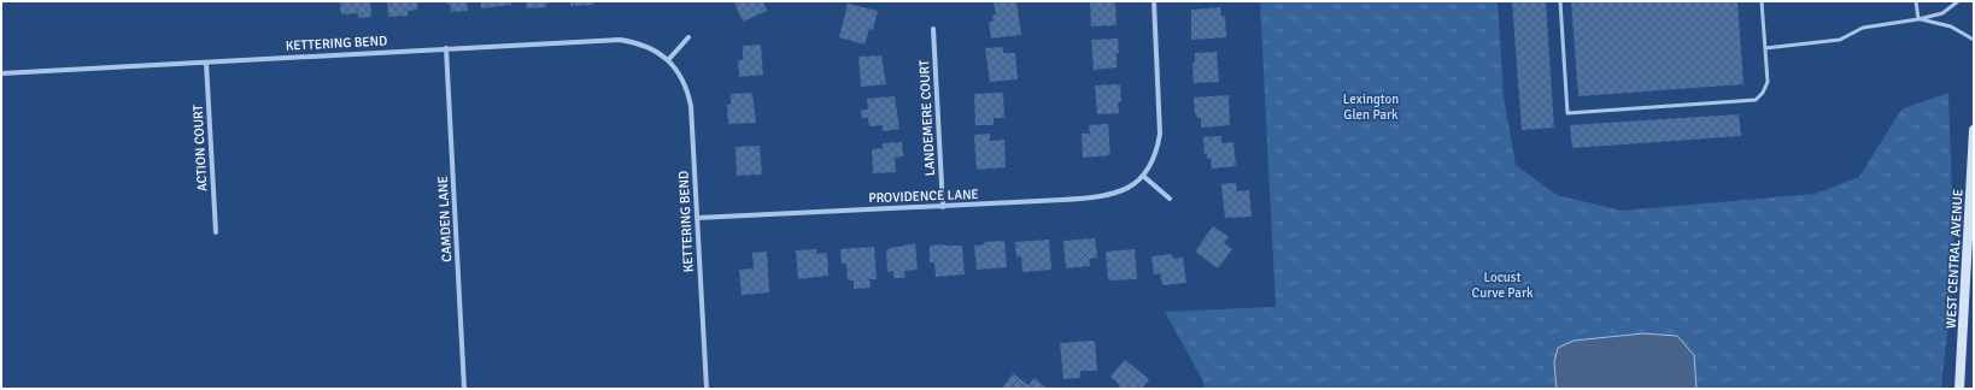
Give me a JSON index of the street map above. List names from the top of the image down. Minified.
{"streets":{"main road":["WEST CENTRAL AVENUE"],"street":["KETTERING BEND","LANDEMERE COURT","ACTION COURT","PROVIDENCE LANE","CAMDEN LANE"]},"crossings":[["KETTERING BEND","ACTION COURT"],["KETTERING BEND","PROVIDENCE LANE"],["KETTERING BEND","CAMDEN LANE"],["LANDEMERE COURT","PROVIDENCE LANE"]],"parks":["Lexington Glen Park","Locust Curve Park"]}
